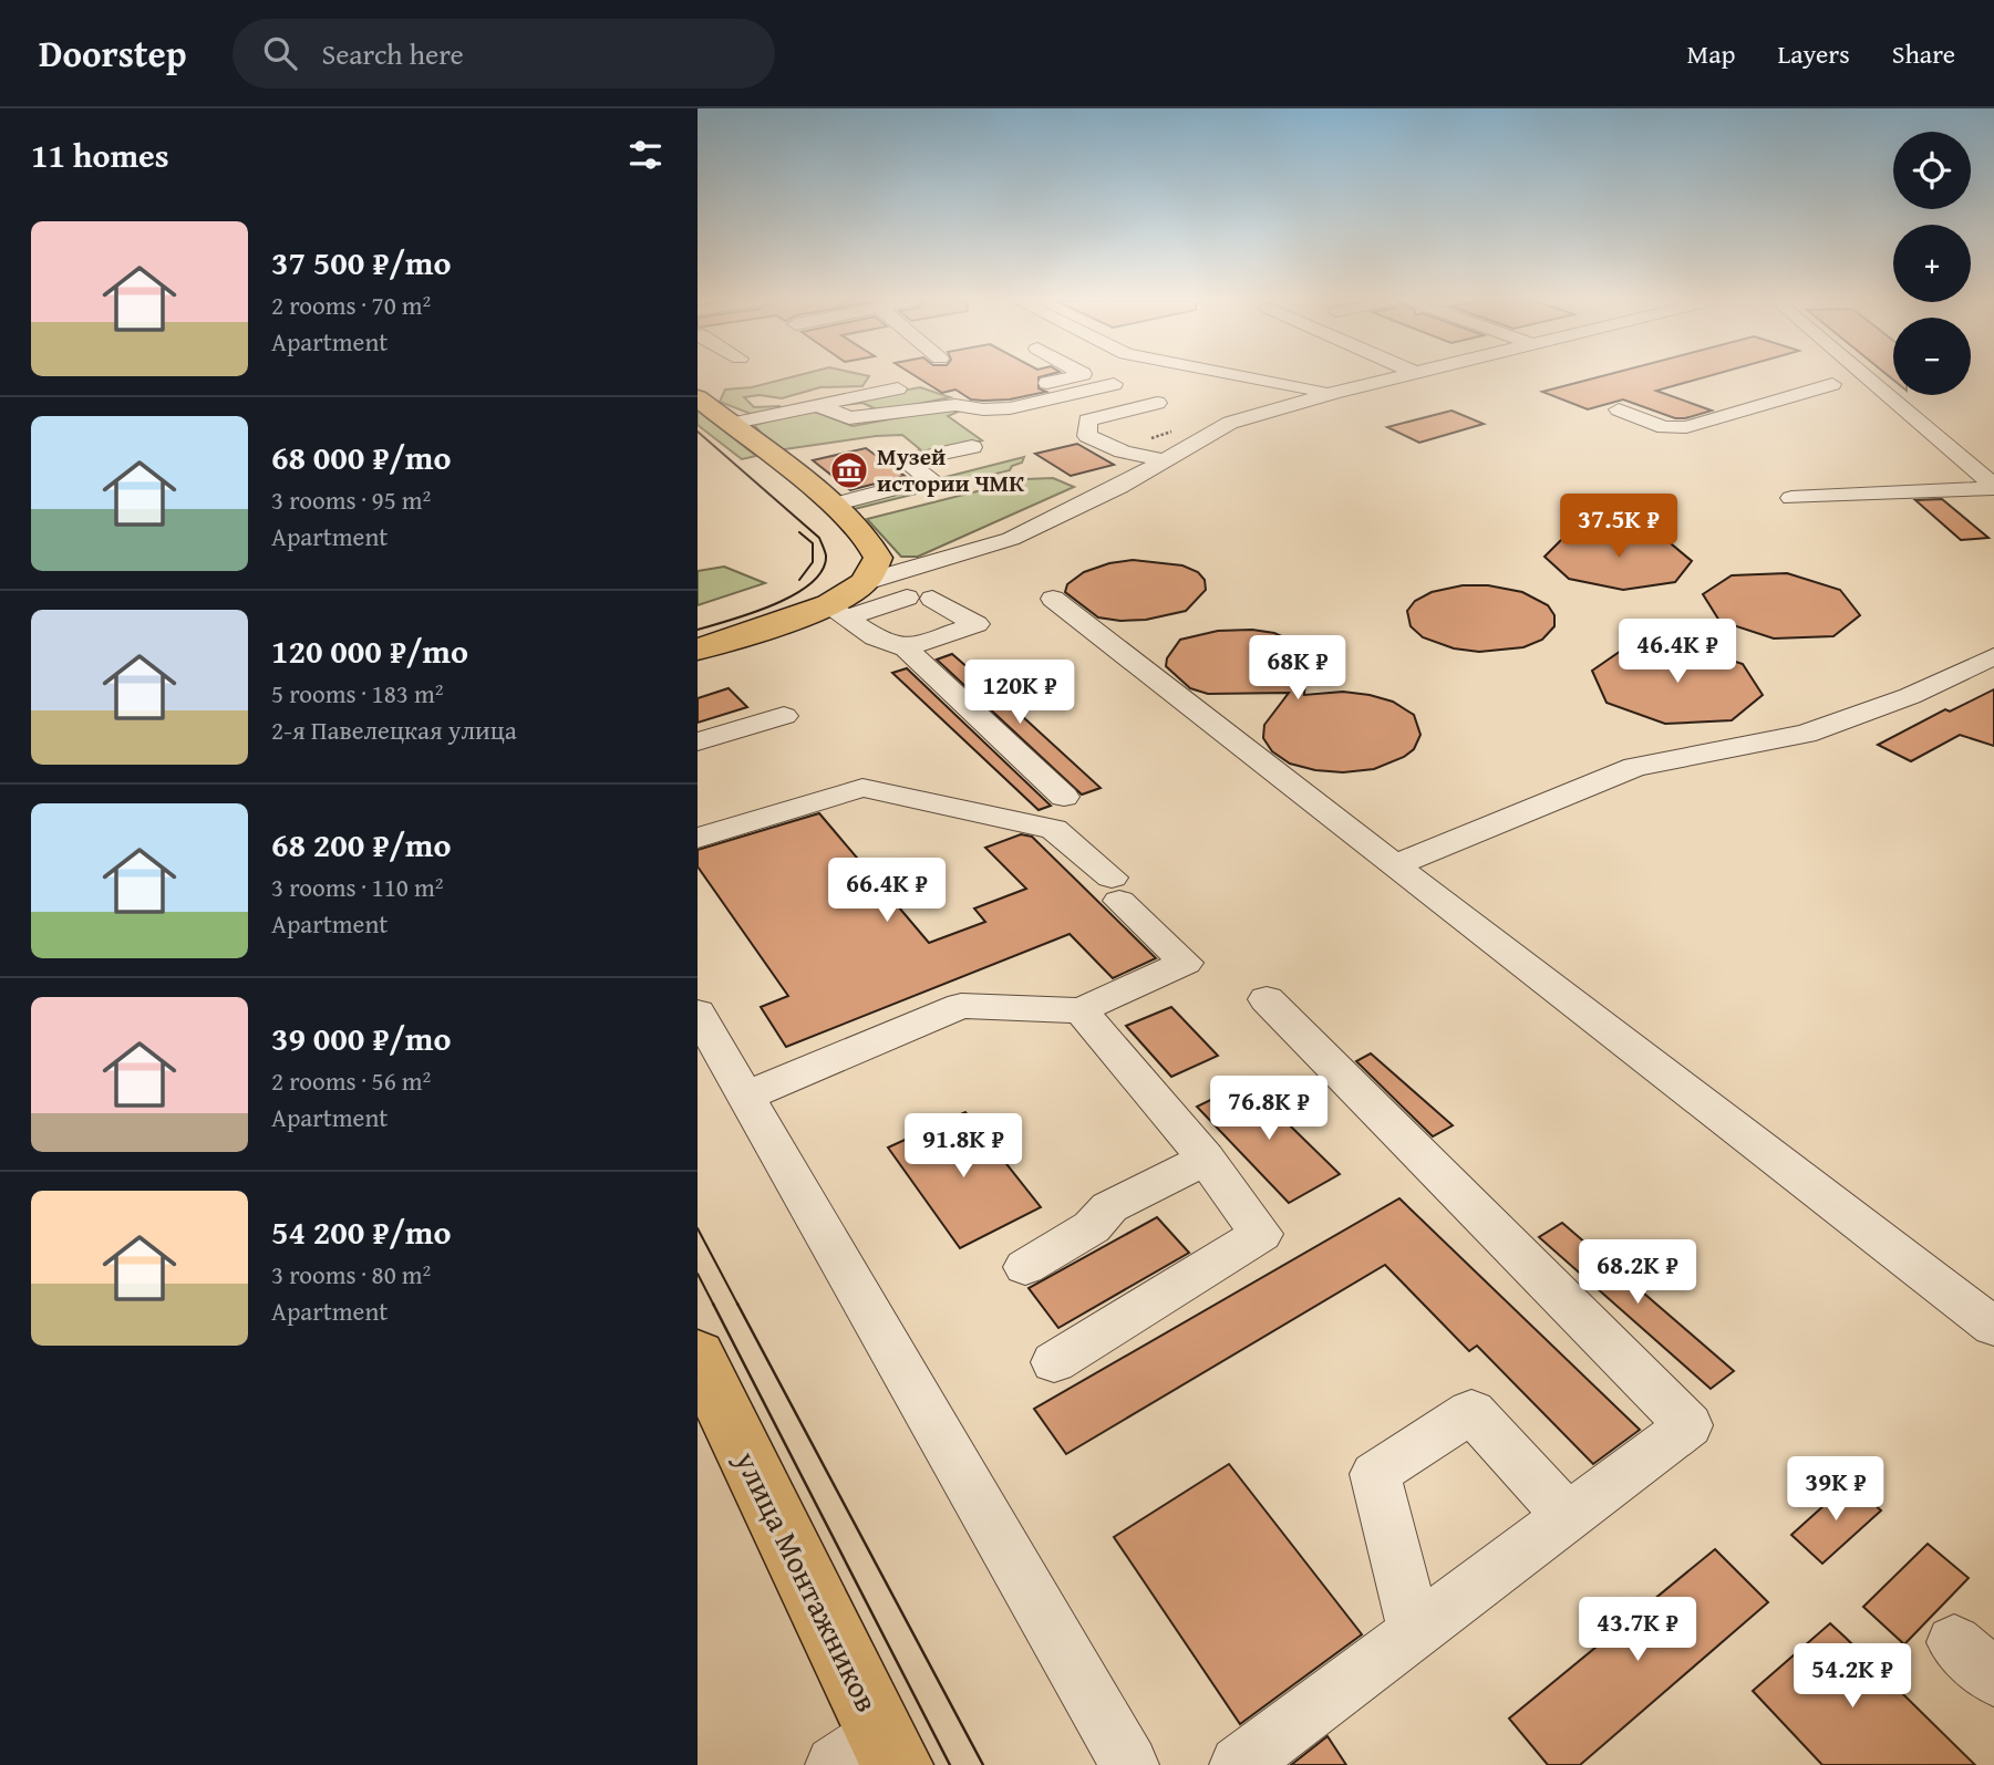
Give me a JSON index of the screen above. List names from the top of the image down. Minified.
{"streets":{"main road":["улица Монтажников"]},"places":{"museum":["Музей истории ЧМК"]},"page":{"header":"Doorstep","search":"Search here","nav":["Map","Layers","Share"],"heading":"11 homes","map_buttons":["+","−"],"list":[{"name":"37 500 ₽/mo","note":"2 rooms · 70 m² · Apartment"},{"name":"68 000 ₽/mo","note":"3 rooms · 95 m² · Apartment"},{"name":"120 000 ₽/mo","note":"5 rooms · 183 m² · 2-я Павелецкая улица"},{"name":"68 200 ₽/mo","note":"3 rooms · 110 m² · Apartment"},{"name":"39 000 ₽/mo","note":"2 rooms · 56 m² · Apartment"},{"name":"54 200 ₽/mo","note":"3 rooms · 80 m² · Apartment"}],"price":["37.5K ₽","46.4K ₽","68K ₽","120K ₽","66.4K ₽","76.8K ₽","91.8K ₽","68.2K ₽","39K ₽","43.7K ₽","54.2K ₽"]}}
